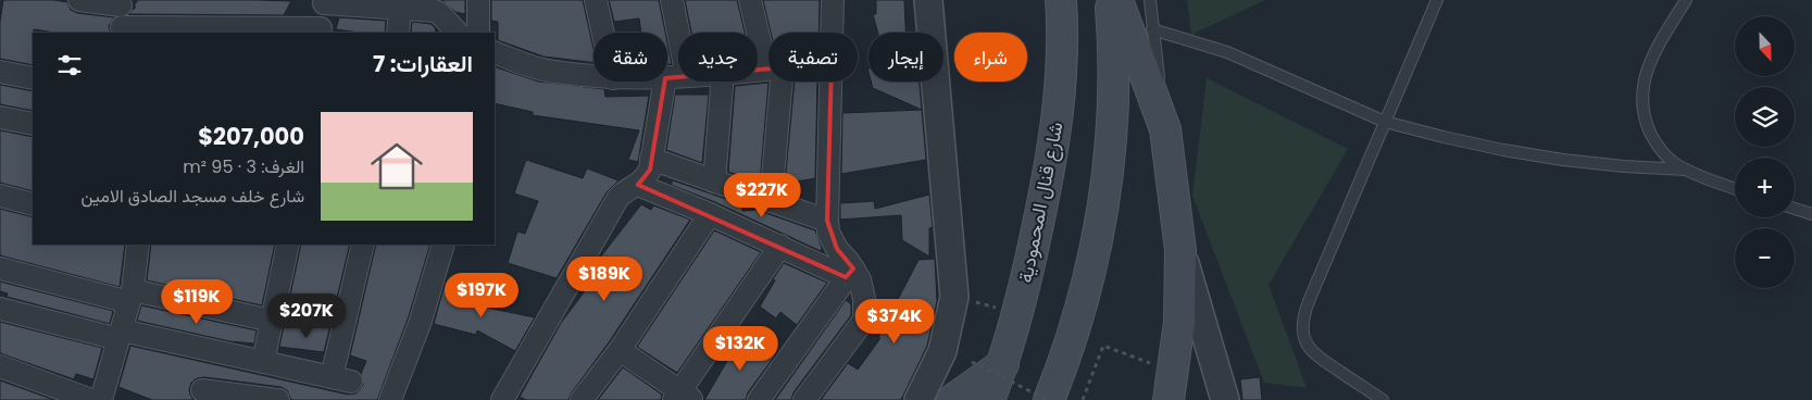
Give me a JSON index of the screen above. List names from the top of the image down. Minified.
{"streets":{"main road":["شارع قنال المحمودية"]},"north":"bottom","page":{"map_buttons":["+","−"],"chip":["شراء","إيجار","تصفية","جديد","شقة"],"heading":"العقارات: 7","list":[{"name":"$207,000","note":"الغرف: 3 · 95 m² · شارع خلف مسجد الصادق الامين"}],"price":["$227K","$189K","$197K","$119K","$207K","$374K","$132K"]}}
